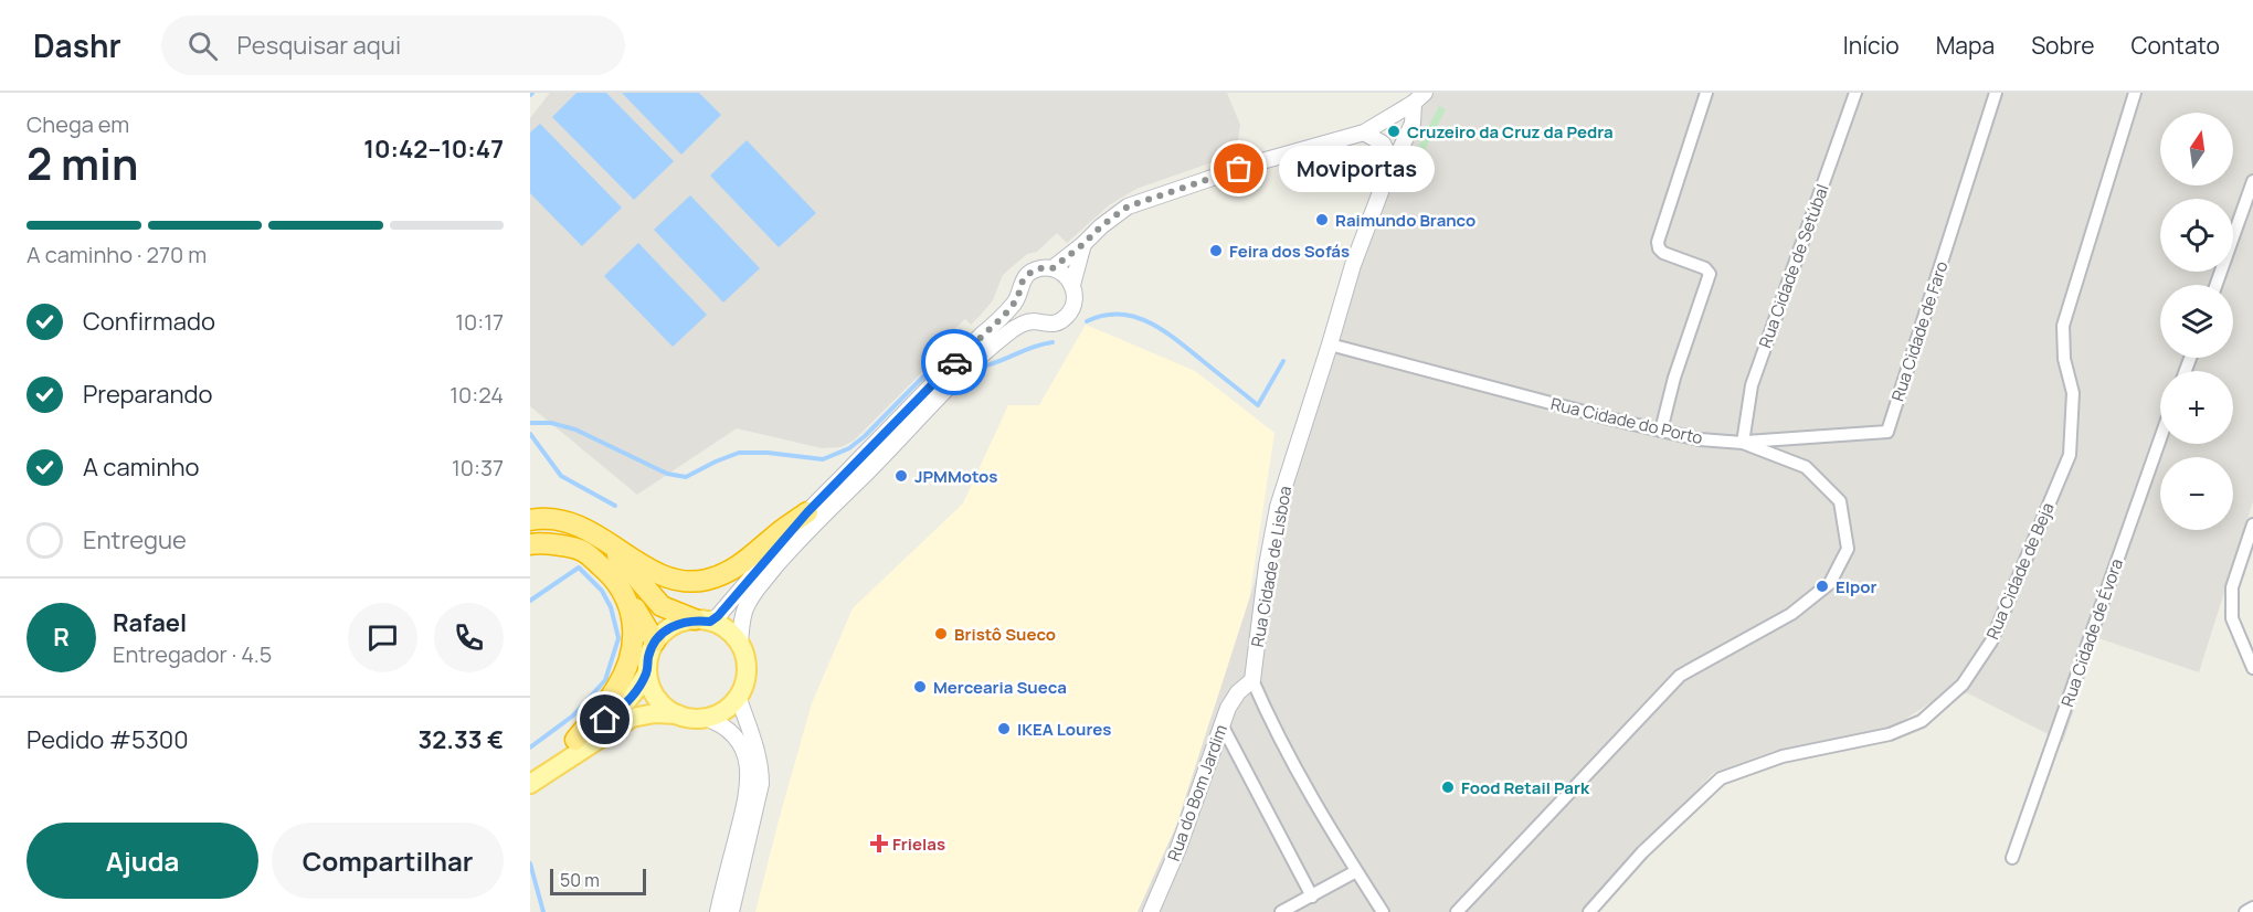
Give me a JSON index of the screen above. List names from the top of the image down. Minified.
{"streets":{"main road":["Rua Cidade de Lisboa","Rua do Bom Jardim"],"street":["Rua Cidade de Setúbal","Rua Cidade de Faro","Rua Cidade do Porto","Rua Cidade de Beja","Rua Cidade de Évora"]},"crossings":[["Rua Cidade de Setúbal","Rua Cidade de Faro"],["Rua Cidade de Setúbal","Rua Cidade do Porto"],["Rua Cidade de Faro","Rua Cidade do Porto"],["Rua Cidade do Porto","Rua Cidade de Lisboa"],["Rua Cidade de Lisboa","Rua do Bom Jardim"]],"places":{"other":["Cruzeiro da Cruz da Pedra","Moviportas","Raimundo Branco","Feira dos Sofás","JPMMotos","Elpor","Bristô Sueco","Mercearia Sueca","IKEA Loures","Food Retail Park"],"health":["Frielas"]},"scale_bar":"50 m","north":"top","page":{"header":"Dashr","search":"Pesquisar aqui","nav":["Início","Mapa","Sobre","Contato"],"heading":["2 min","Chega em","10:42–10:47"],"panel":["Rafael","Entregador · 4.5","Pedido #5300","32.33 €"],"map_buttons":["+","−"],"bubble":"Moviportas","bar":"A caminho · 270 m","list":[["Confirmado","10:17"],["Preparando","10:24"],["A caminho","10:37"],"Entregue"],"round":"R","buttons":["Ajuda","Compartilhar"],"scale":"50 m"}}
